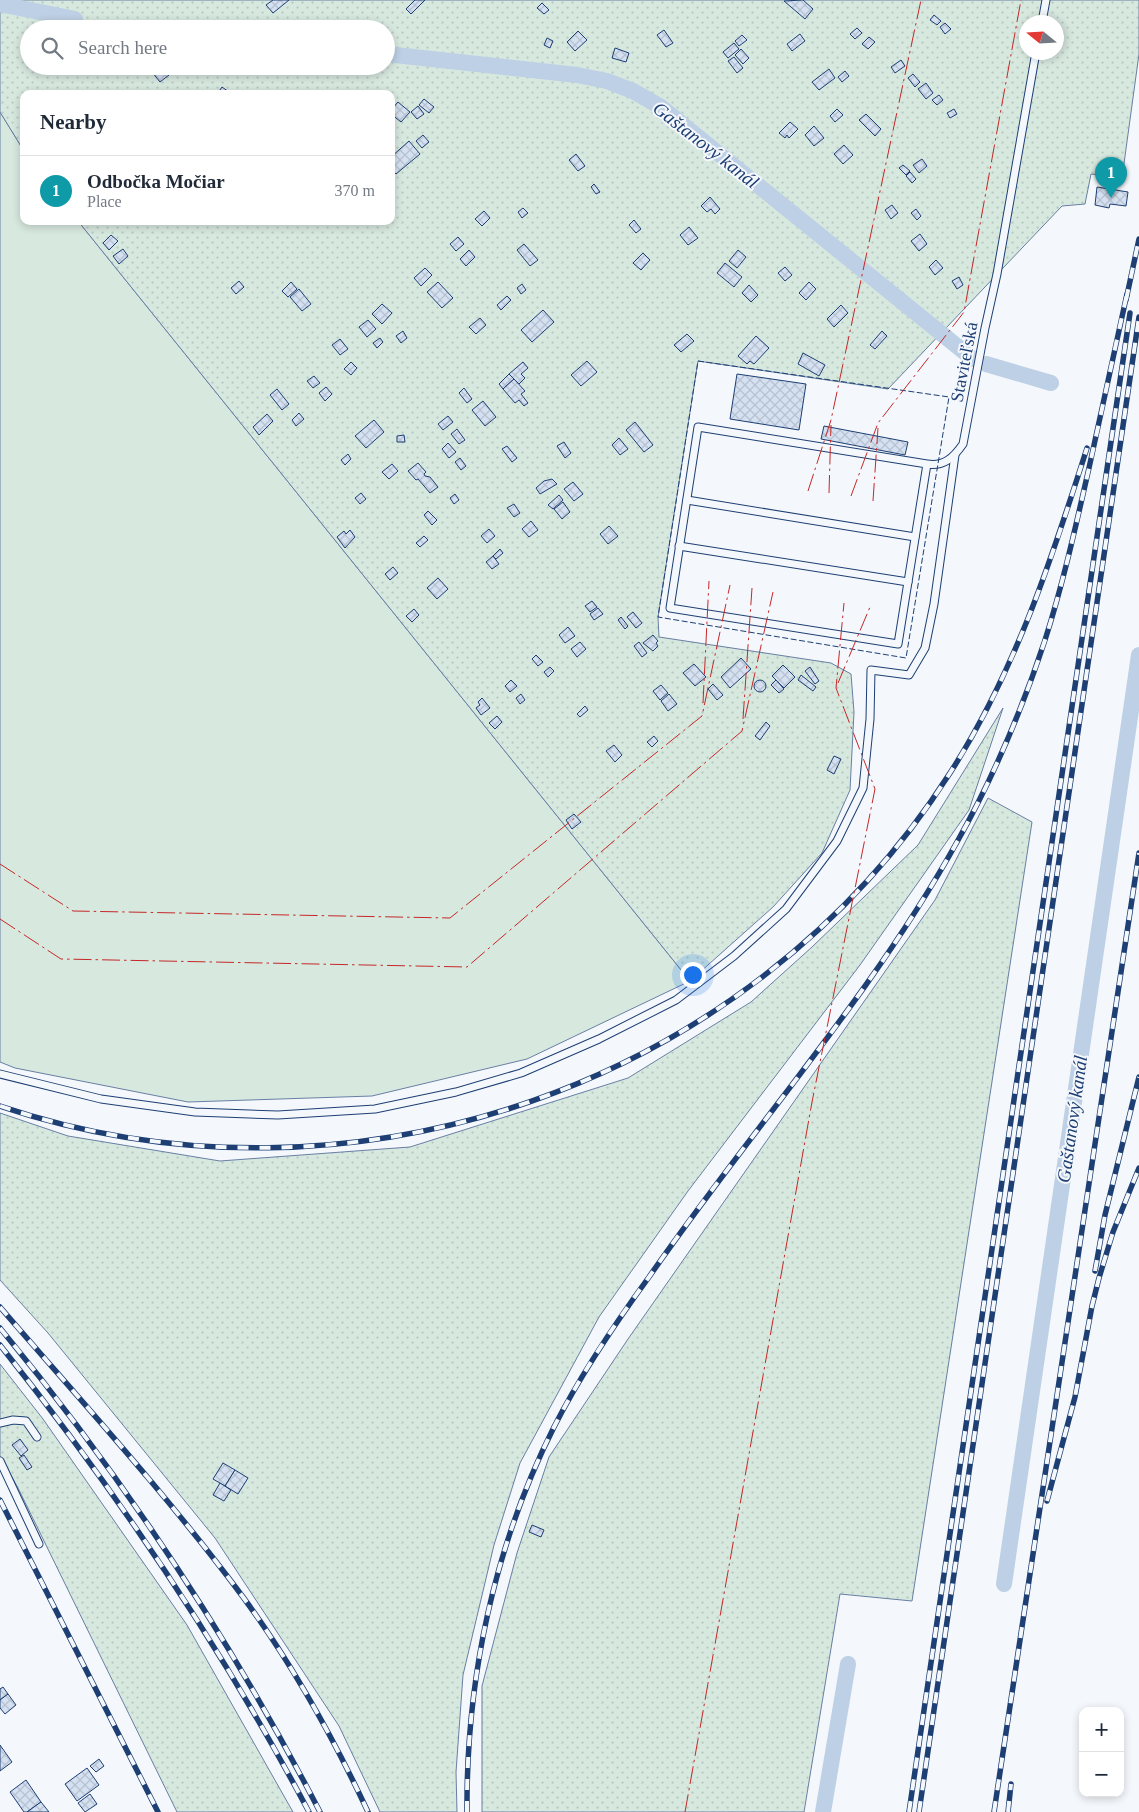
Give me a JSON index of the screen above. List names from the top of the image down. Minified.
{"streets":{"lane":["Staviteľská"]},"water":["Gaštanový kanál"],"north":"left","page":{"search":"Search here","heading":"Nearby","list":[{"mark":"1","name":"Odbočka Močiar","note":"Place","value":"370 m"}],"pins":"1","map_buttons":["+","−"]}}
